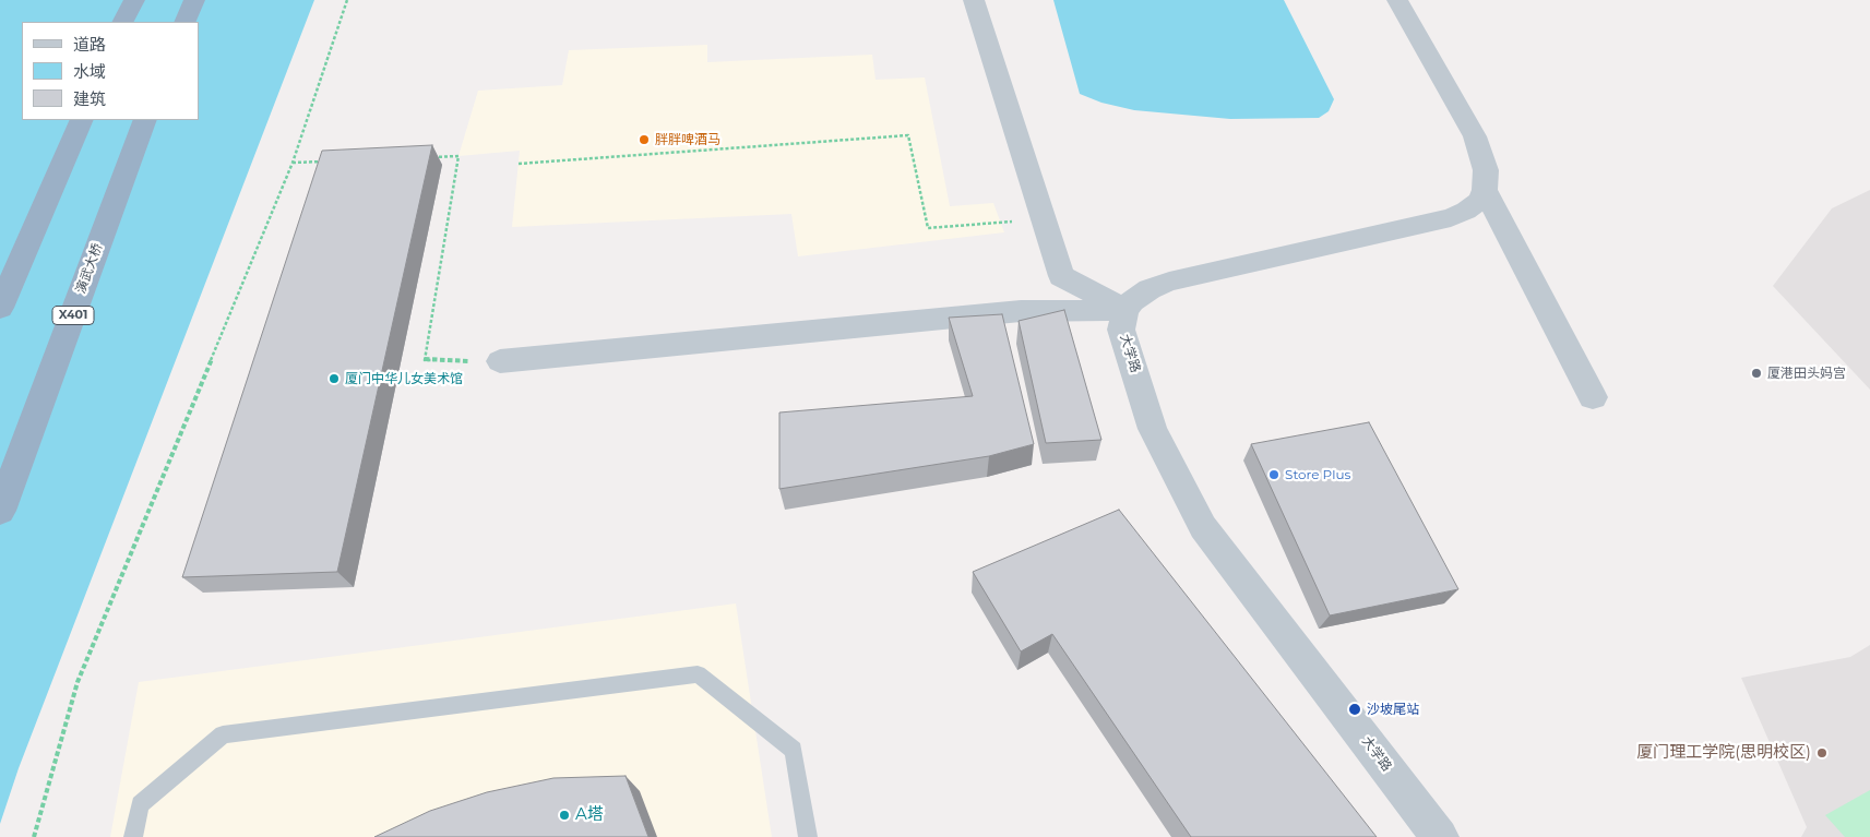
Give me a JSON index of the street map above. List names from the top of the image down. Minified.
{"streets":{"highway":["演武大桥","X401"],"street":["大学路"]},"places":["胖胖啤酒马","厦港田头妈宫","厦门中华儿女美术馆","Store Plus","沙坡尾站","厦门理工学院(思明校区)","A塔"],"legend":["道路","水域","建筑"]}
